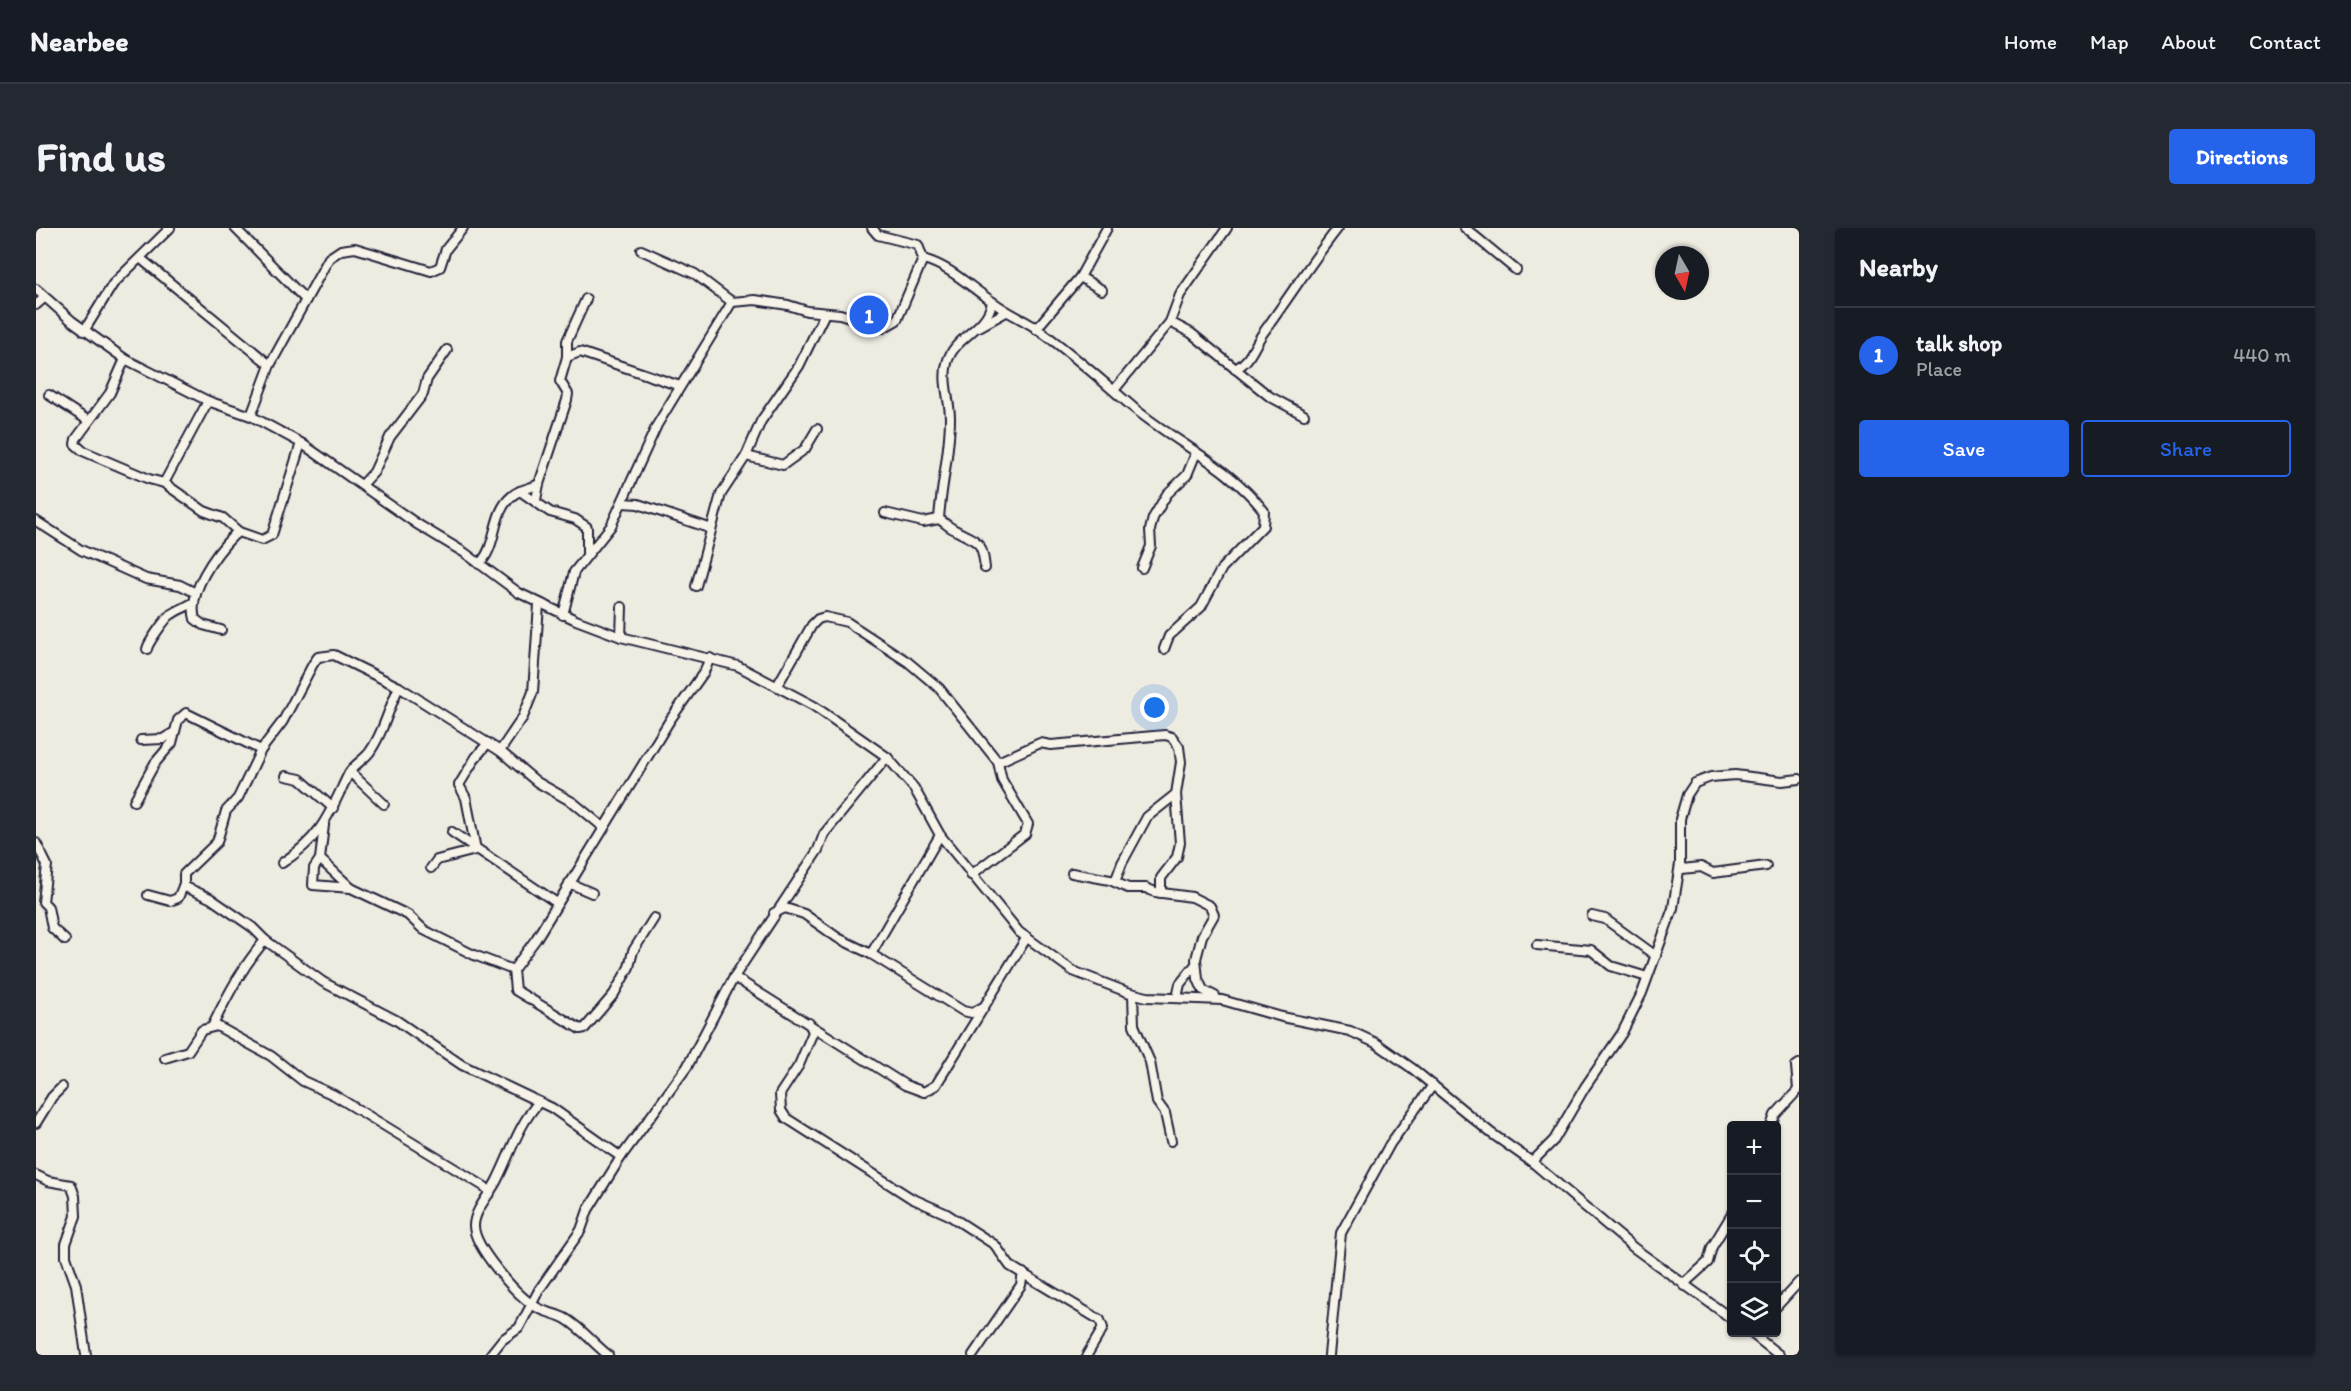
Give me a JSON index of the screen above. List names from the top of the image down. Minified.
{"north":"bottom","page":{"header":"Nearbee","nav":["Home","Map","About","Contact"],"buttons":["Directions",["Save","Share"]],"title":"Find us","heading":"Nearby","pins":"1","list":[{"mark":"1","name":"talk shop","note":"Place","value":"440 m"}],"map_buttons":["+","−"]}}
